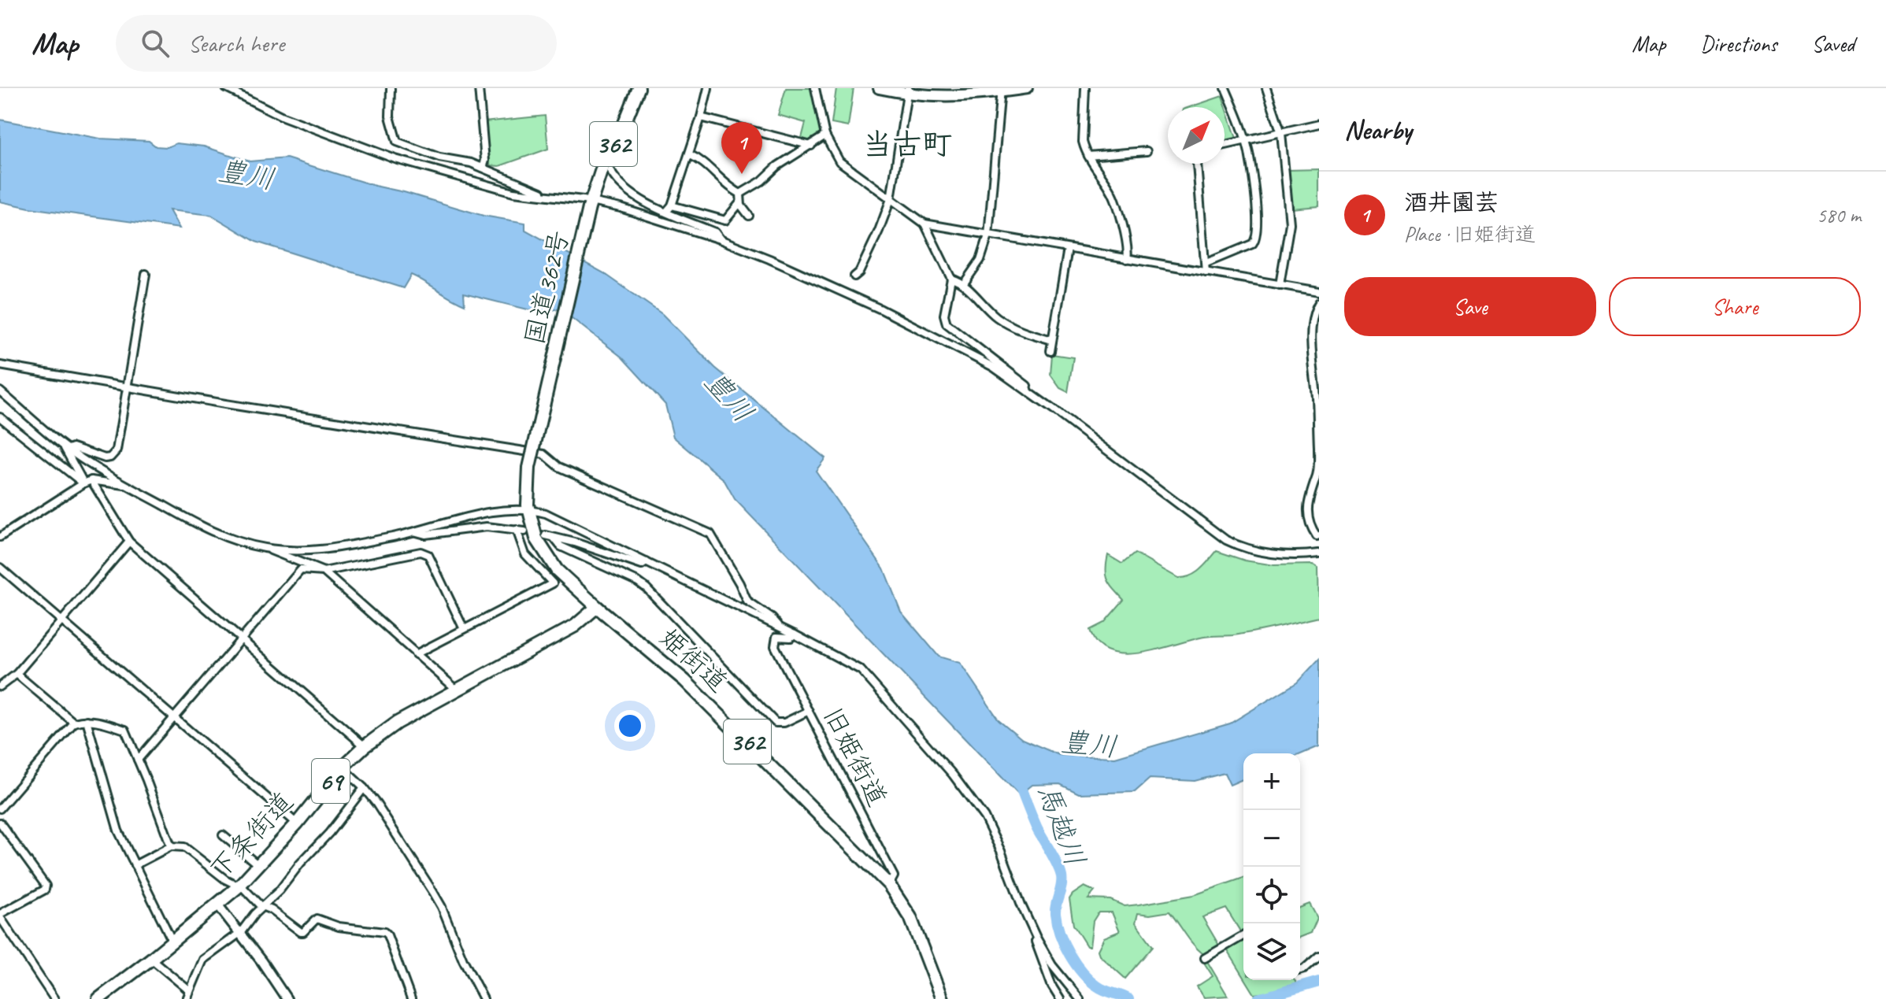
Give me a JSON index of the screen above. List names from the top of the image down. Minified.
{"streets":{"main road":["362","国道362号","姫街道","69","下条街道"],"street":["旧姫街道"]},"crossings":[["国道362号","姫街道"],["姫街道","旧姫街道"],["姫街道","下条街道"]],"districts":["当古町"],"water":["豊川","馬越川"],"north":"top right","page":{"header":"Map","search":"Search here","nav":["Map","Directions","Saved"],"heading":"Nearby","pins":"1","list":[{"mark":"1","name":"酒井園芸","note":"Place · 旧姫街道","value":"580 m"}],"buttons":["Save","Share"],"map_buttons":["+","−"]}}
